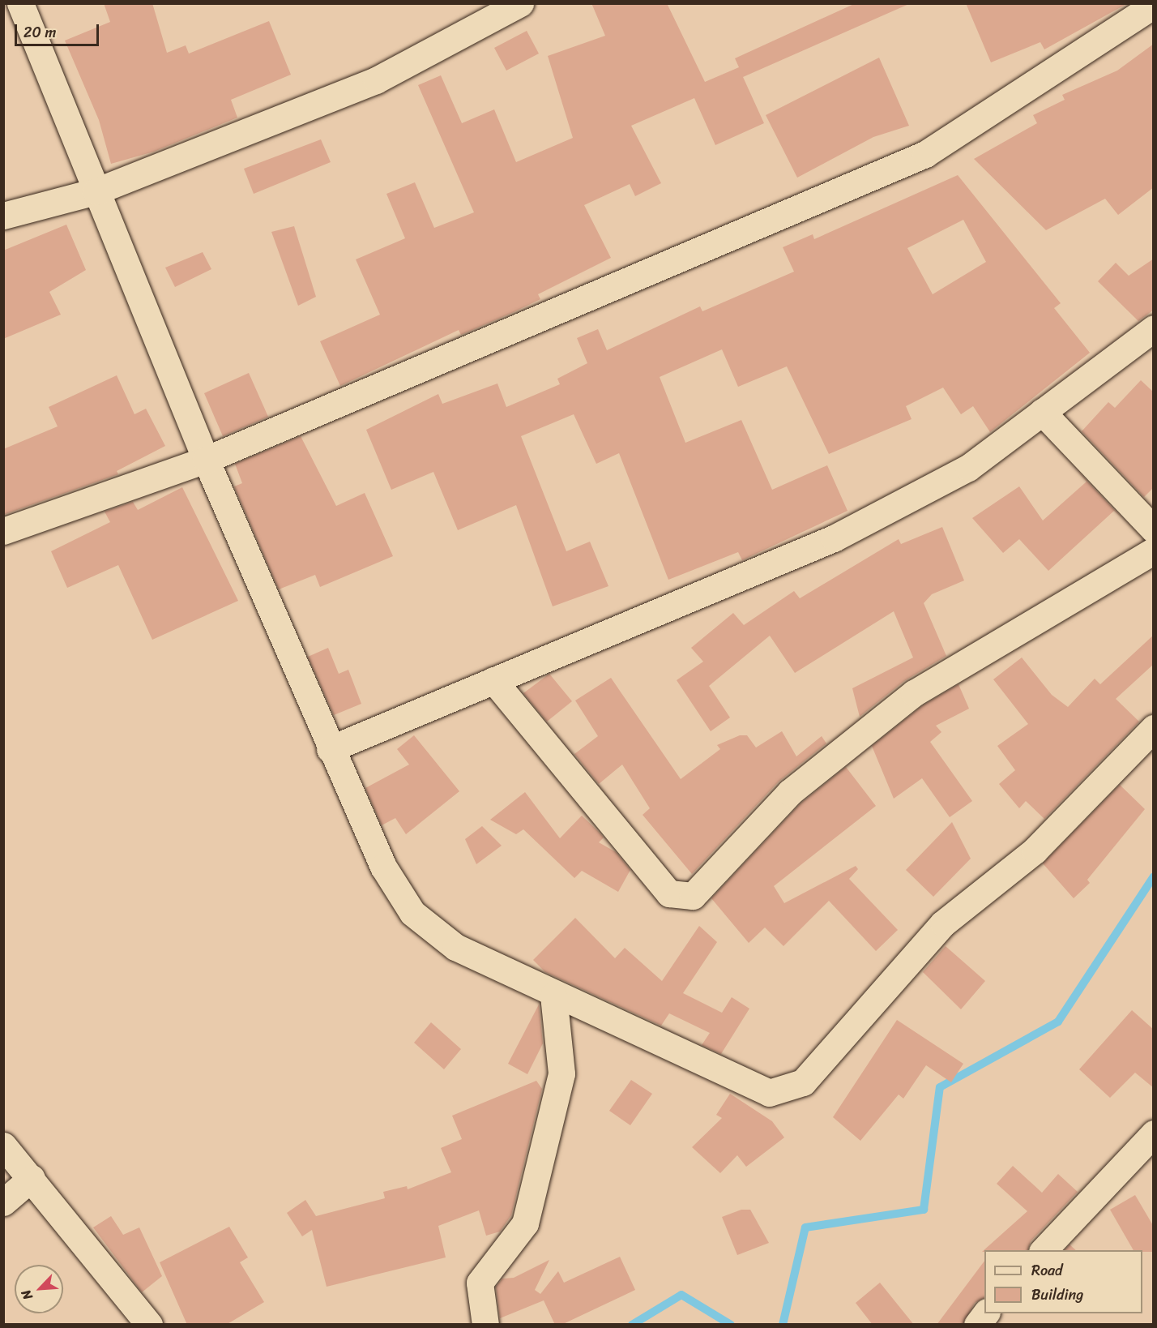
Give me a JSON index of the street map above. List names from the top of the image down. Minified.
{"legend":["Road","Building"],"scale_bar":"20 m","north":"bottom left"}
